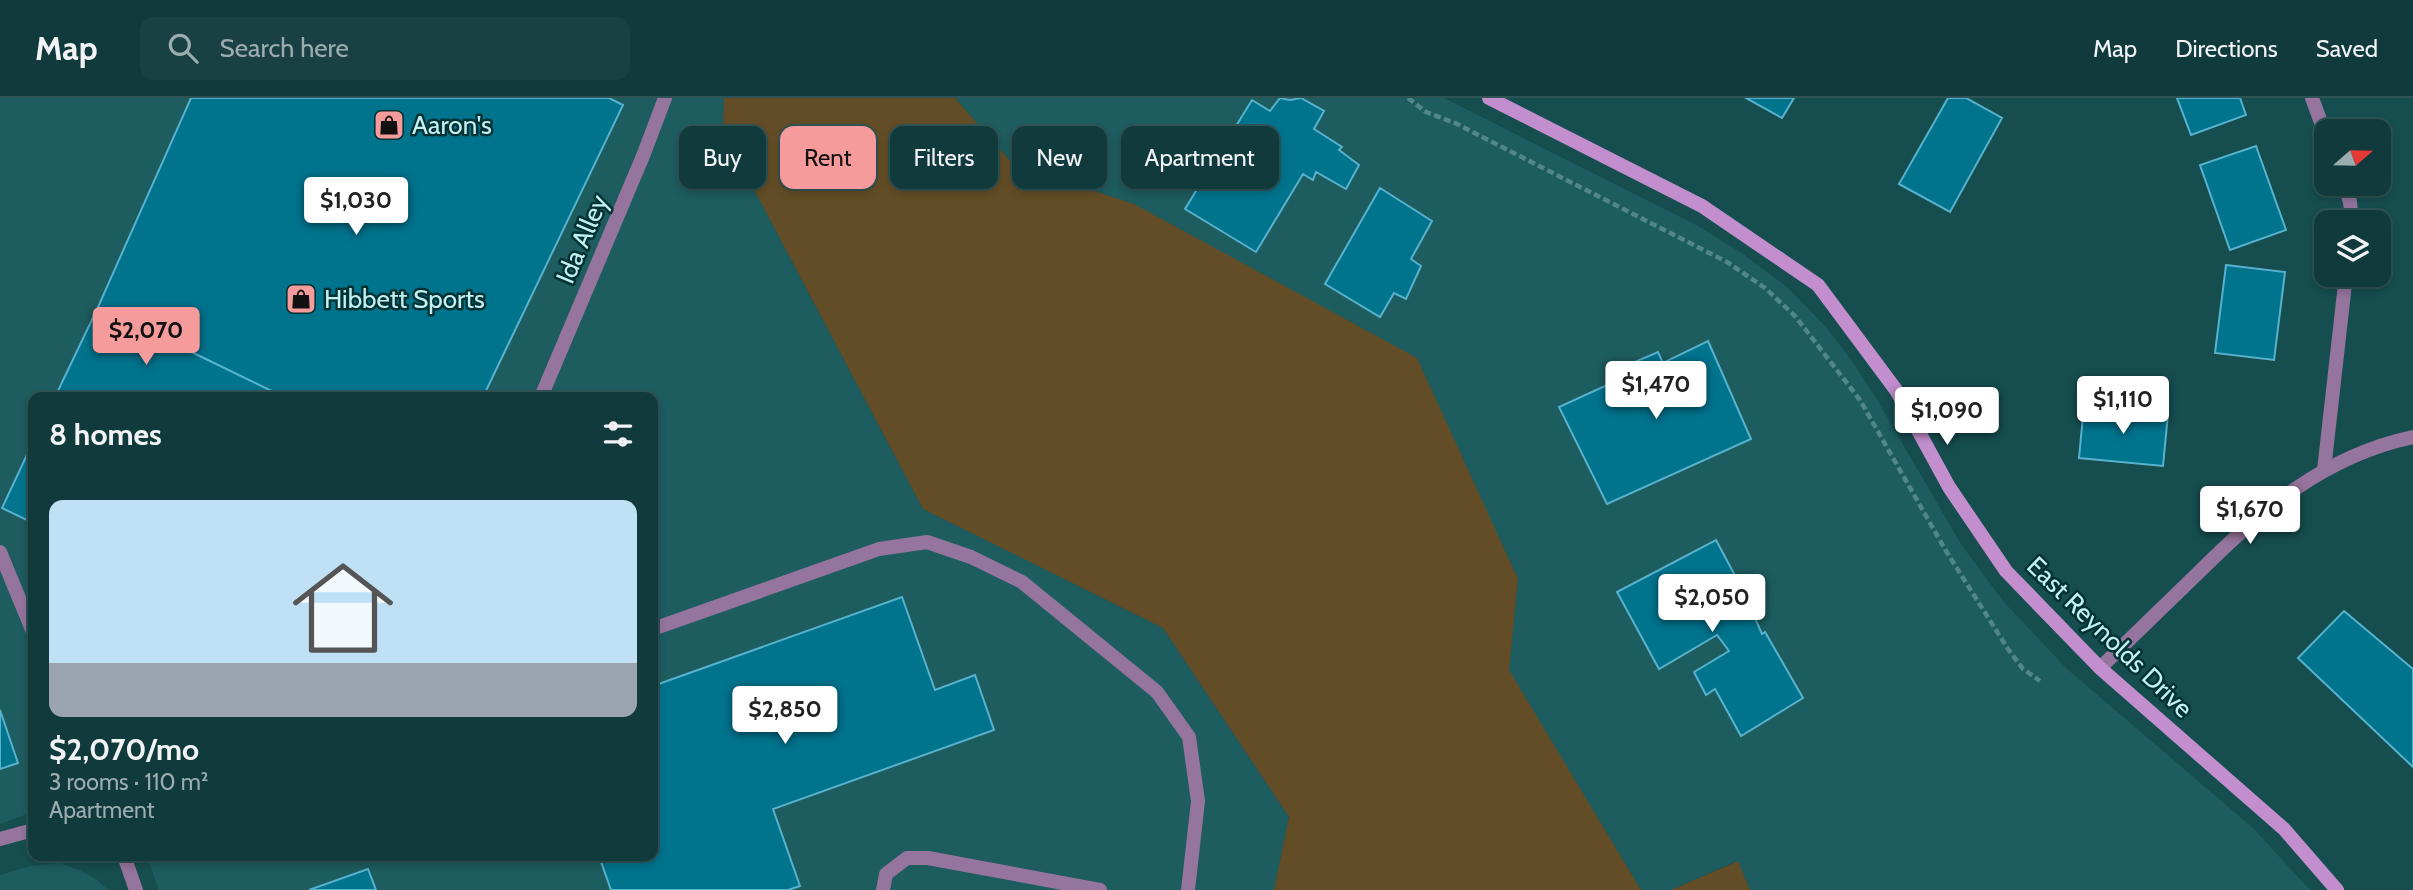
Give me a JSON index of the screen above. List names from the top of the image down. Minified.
{"streets":{"street":["Ida Alley","East Reynolds Drive"]},"places":{"shop":["Aaron's","Hibbett Sports"]},"north":"right","page":{"header":"Map","search":"Search here","nav":["Map","Directions","Saved"],"chip":["Buy","Rent","Filters","New","Apartment"],"price":["$1,030","$2,070","$1,470","$1,110","$1,090","$1,670","$2,050","$2,850"],"heading":"8 homes","list":[{"name":"$2,070/mo","note":"3 rooms · 110 m² · Apartment"}]}}
